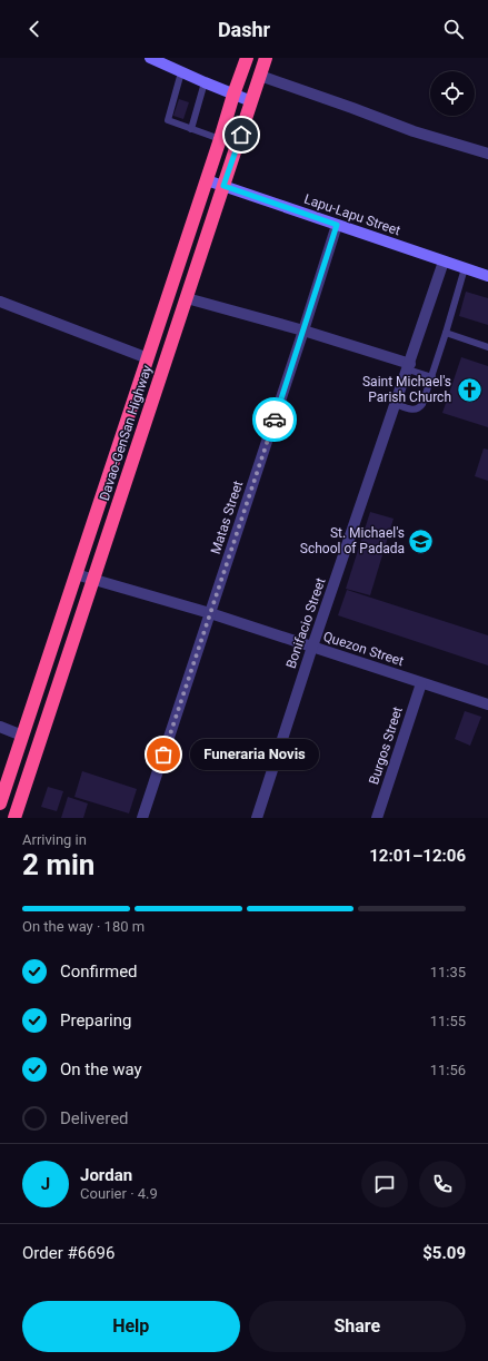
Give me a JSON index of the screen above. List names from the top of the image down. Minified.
{"streets":{"highway":["Davao-GenSan Highway"],"street":["Lapu-Lapu Street","Matas Street","Bonifacio Street","Quezon Street","Burgos Street"]},"crossings":[["Lapu-Lapu Street","Davao-GenSan Highway"],["Lapu-Lapu Street","Matas Street"],["Lapu-Lapu Street","Bonifacio Street"],["Davao-GenSan Highway","Quezon Street"],["Matas Street","Quezon Street"],["Bonifacio Street","Quezon Street"],["Quezon Street","Burgos Street"]],"places":{"church":["Saint Michael's Parish Church"],"school or university":["St. Michael's School of Padada"],"other":["Funeraria Novis"]},"page":{"header":"Dashr","bubble":"Funeraria Novis","heading":["2 min","Arriving in","12:01–12:06"],"panel":["Jordan","Courier · 4.9","Order #6696","$5.09"],"bar":"On the way · 180 m","list":[["Confirmed","11:35"],["Preparing","11:55"],["On the way","11:56"],"Delivered"],"round":"J","buttons":["Help","Share"]}}
